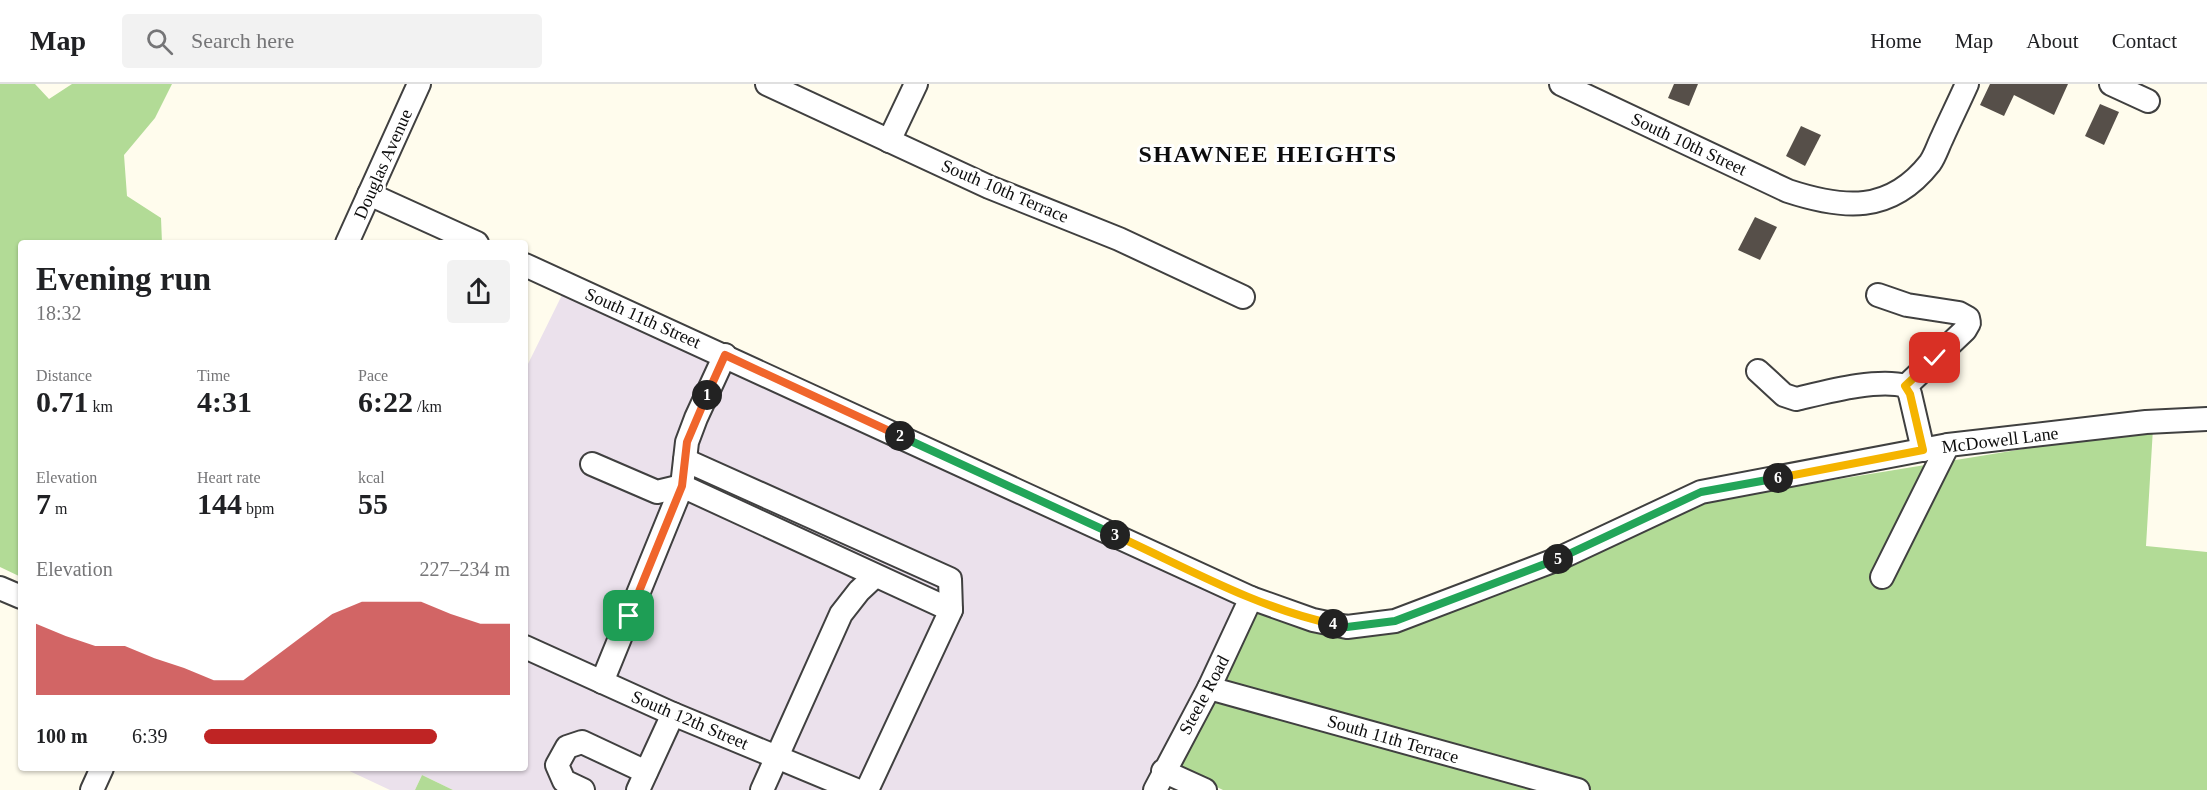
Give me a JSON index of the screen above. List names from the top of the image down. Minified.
{"streets":{"street":["South 10th Street","Douglas Avenue","South 10th Terrace","South 11th Street","McDowell Lane","Steele Road","South 12th Street","South 11th Terrace"]},"crossings":[["South 11th Street","McDowell Lane"],["South 11th Street","Steele Road"],["McDowell Lane","Steele Road"],["Steele Road","South 11th Terrace"]],"districts":["SHAWNEE HEIGHTS"],"page":{"header":"Map","search":"Search here","nav":["Home","Map","About","Contact"],"heading":["Evening run","18:32"],"stats":[["Distance","0.71 km"],["Time","4:31"],["Pace","6:22 /km"],["Elevation","7 m"],["Heart rate","144 bpm"],["kcal","55"]],"pins":["1","2","6","3","5","4"],"chart":["Elevation","227–234 m"],"list":[{"name":"100 m","note":"6:39"}]}}
